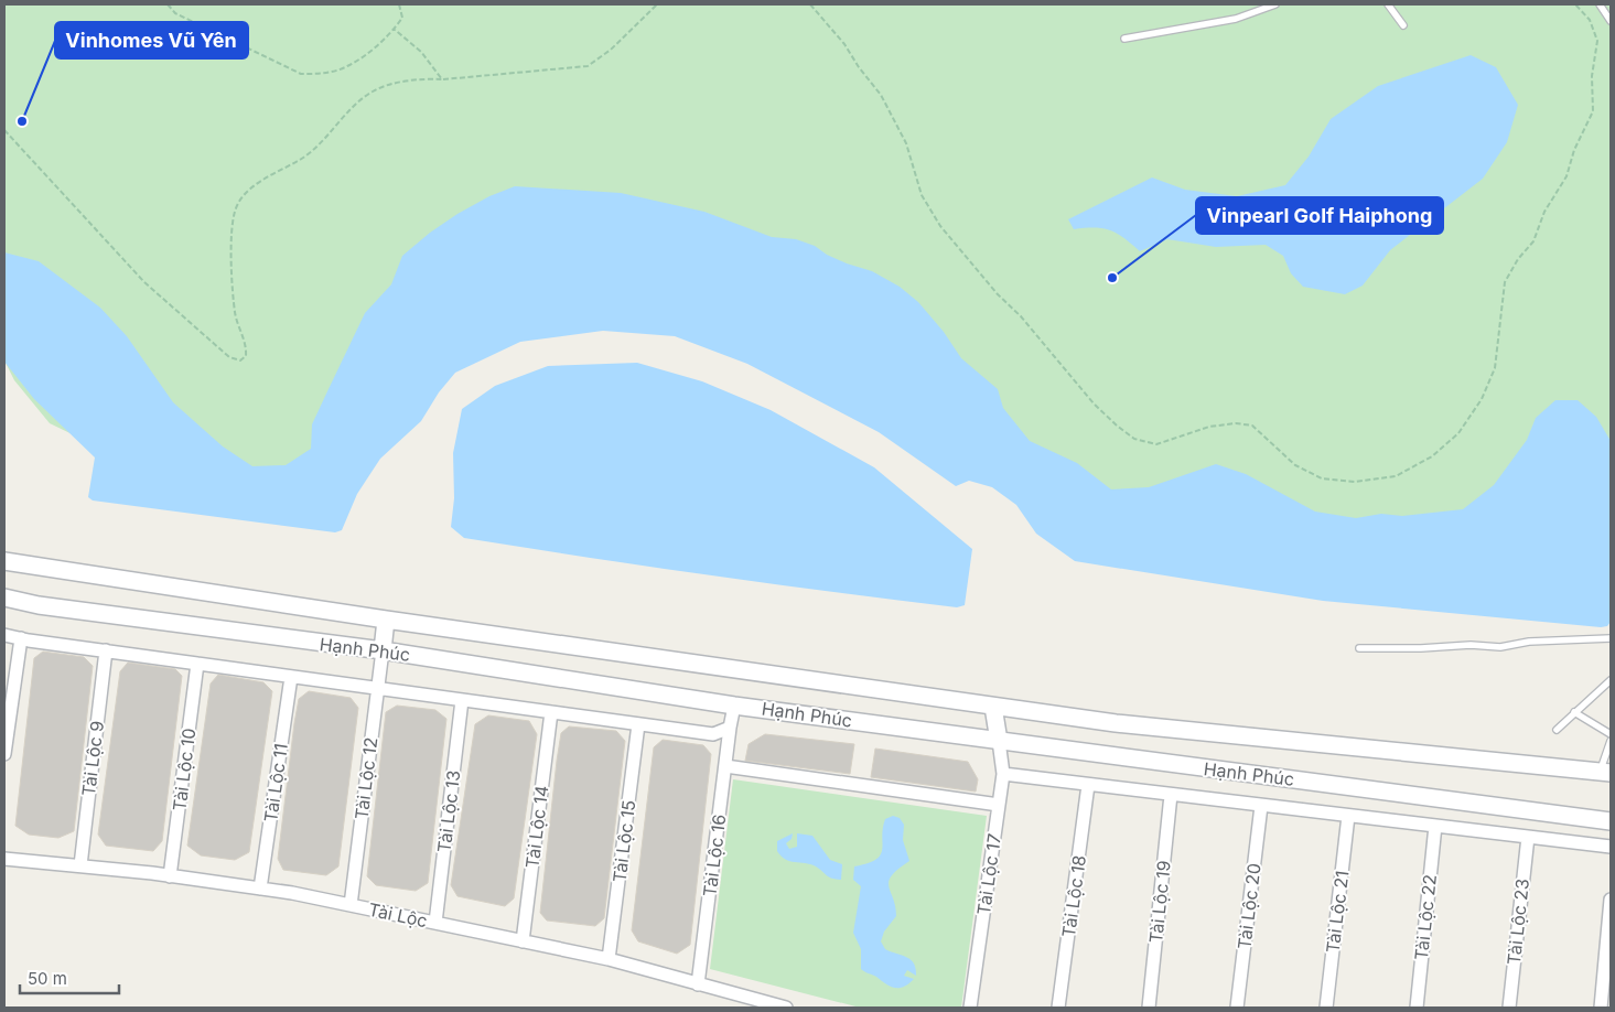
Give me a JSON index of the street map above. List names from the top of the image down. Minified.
{"streets":{"street":["Hạnh Phúc","Tài Lộc 9","Tài Lộc 10","Tài Lộc 12","Tài Lộc 11","Tài Lộc 13","Tài Lộc 14","Tài Lộc 15","Tài Lộc 16","Tài Lộc 17","Tài Lộc 18","Tài Lộc 19","Tài Lộc 20","Tài Lộc 21","Tài Lộc","Tài Lộc 22","Tài Lộc 23"]},"crossings":[["Hạnh Phúc","Tài Lộc 12"],["Hạnh Phúc","Tài Lộc 16"],["Hạnh Phúc","Tài Lộc 17"],["Tài Lộc 9","Tài Lộc"],["Tài Lộc 10","Tài Lộc"],["Tài Lộc 12","Tài Lộc"],["Tài Lộc 11","Tài Lộc"],["Tài Lộc 13","Tài Lộc"],["Tài Lộc 14","Tài Lộc"],["Tài Lộc 15","Tài Lộc"],["Tài Lộc 16","Tài Lộc"]],"places":["Vinhomes Vũ Yên","Vinpearl Golf Haiphong"],"scale_bar":"50 m"}
